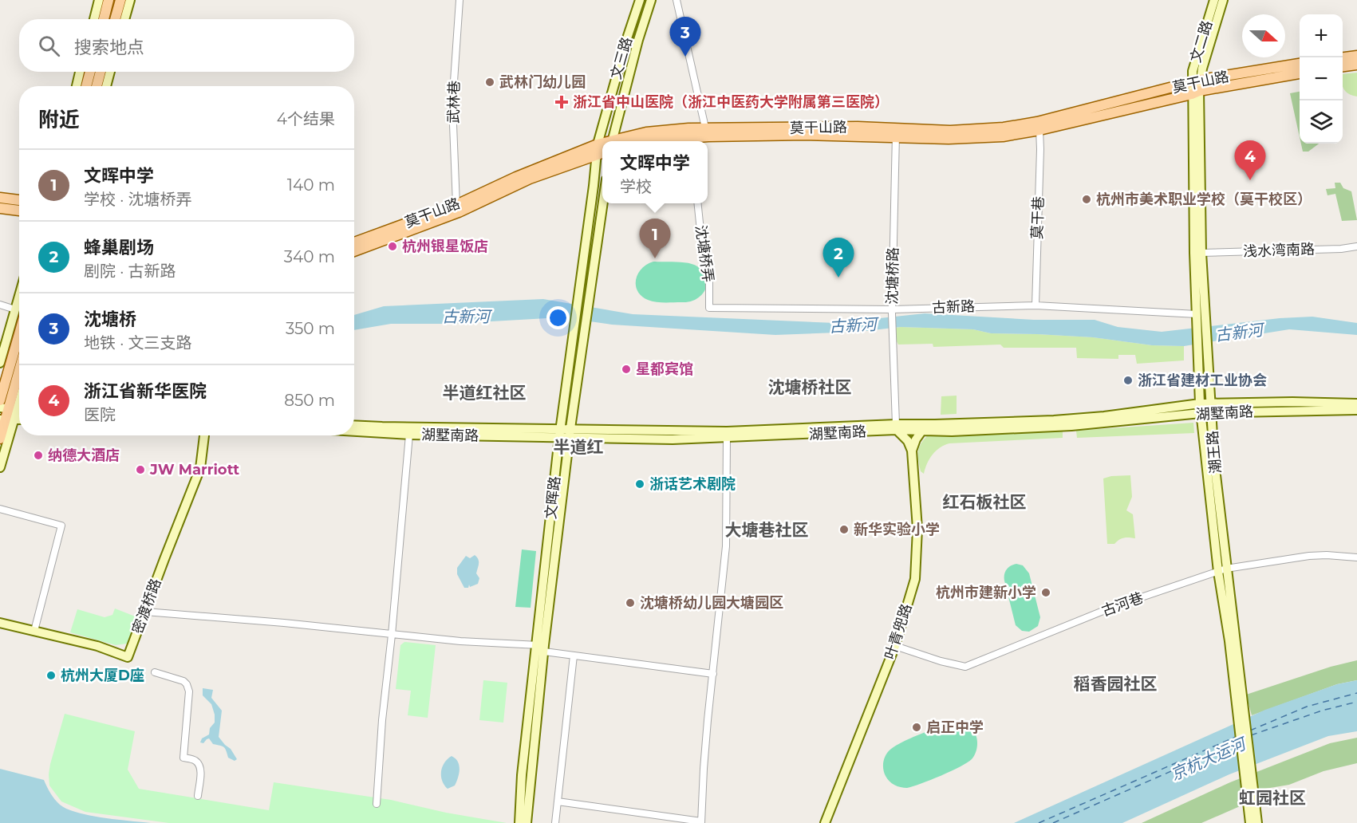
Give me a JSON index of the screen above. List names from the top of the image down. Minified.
{"streets":{"main road":["文二路","文三路","莫干山路","湖墅南路","潮王路","文晖路","密渡桥路","叶青兜路"],"street":["武林巷","莫干巷","浅水湾南路","沈塘桥弄","沈塘桥路","古新路","古河巷"]},"crossings":[["文二路","莫干山路"],["文二路","潮王路"],["文三路","莫干山路"],["文三路","文晖路"],["莫干山路","武林巷"],["莫干山路","莫干巷"],["莫干山路","沈塘桥路"],["莫干山路","潮王路"],["莫干山路","文晖路"],["莫干巷","古新路"],["浅水湾南路","潮王路"],["沈塘桥弄","古新路"],["沈塘桥路","古新路"],["沈塘桥路","湖墅南路"],["古新路","潮王路"],["湖墅南路","潮王路"],["湖墅南路","文晖路"],["湖墅南路","叶青兜路"],["潮王路","古河巷"],["古河巷","叶青兜路"]],"districts":["沈塘桥社区","半道红社区","半道红","红石板社区","大塘巷社区","稻香园社区","虹园社区"],"water":["古新河","京杭大运河"],"places":{"other":["武林门幼儿园","杭州市美术职业学校（莫干校区）","杭州银星饭店","星都宾馆","浙江省建材工业协会","纳德大酒店","JW Marriott","浙话艺术剧院","新华实验小学","杭州市建新小学","沈塘桥幼儿园大塘园区","杭州大厦D座","启正中学"],"health":["浙江省中山医院（浙江中医药大学附属第三医院）"]},"north":"right","page":{"map_buttons":["+","−"],"pins":["3","4","1","2"],"search":"搜索地点","heading":["附近","4个结果"],"popup":["文晖中学","学校"],"list":[{"mark":"1","name":"文晖中学","note":"学校 · 沈塘桥弄","value":"140 m"},{"mark":"2","name":"蜂巢剧场","note":"剧院 · 古新路","value":"340 m"},{"mark":"3","name":"沈塘桥","note":"地铁 · 文三支路","value":"350 m"},{"mark":"4","name":"浙江省新华医院","note":"医院","value":"850 m"}]}}
